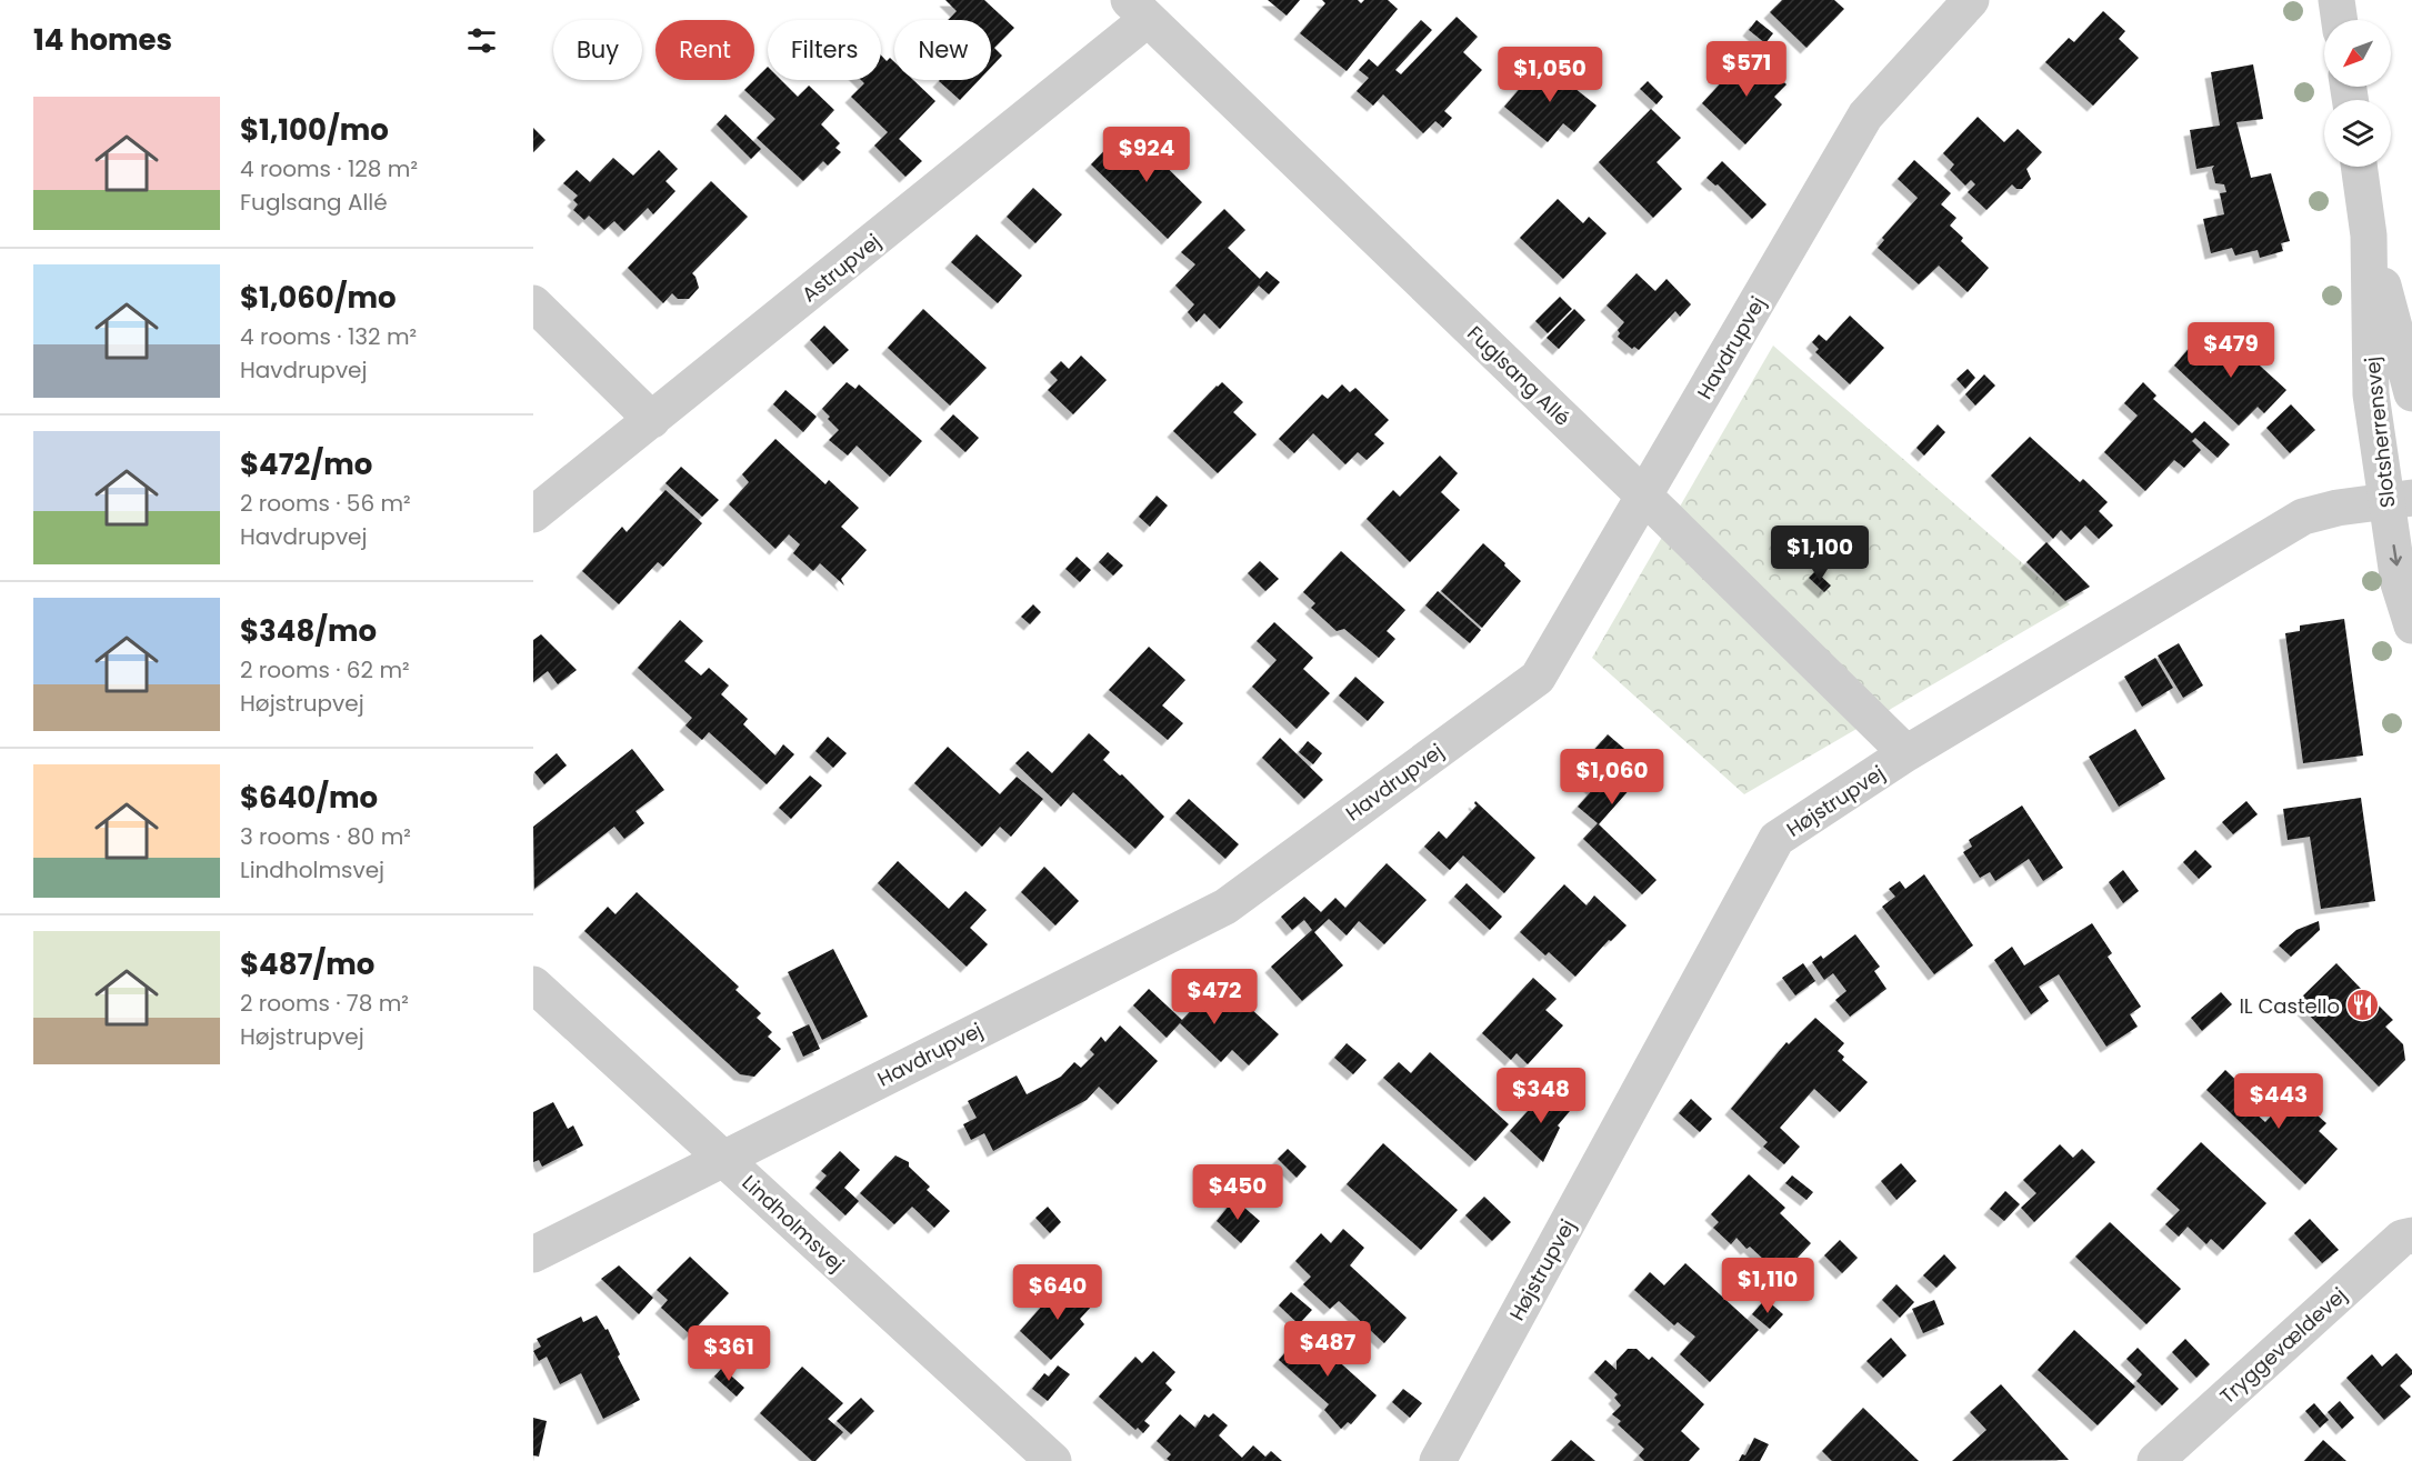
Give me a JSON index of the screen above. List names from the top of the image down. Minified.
{"streets":{"street":["Astrupvej","Havdrupvej","Fuglsang Allé","Slotsherrensvej","Højstrupvej","Lindholmsvej","Tryggevældevej"]},"crossings":[["Astrupvej","Fuglsang Allé"],["Havdrupvej","Fuglsang Allé"],["Havdrupvej","Lindholmsvej"],["Fuglsang Allé","Højstrupvej"],["Slotsherrensvej","Højstrupvej"]],"places":{"restaurant":["IL Castello"]},"north":"bottom left","page":{"heading":"14 homes","chip":["Buy","Rent","Filters","New"],"price":["$571","$1,050","$924","$479","$1,100","$1,060","$472","$348","$443","$450","$1,110","$640","$487","$361"],"list":[{"name":"$1,100/mo","note":"4 rooms · 128 m² · Fuglsang Allé"},{"name":"$1,060/mo","note":"4 rooms · 132 m² · Havdrupvej"},{"name":"$472/mo","note":"2 rooms · 56 m² · Havdrupvej"},{"name":"$348/mo","note":"2 rooms · 62 m² · Højstrupvej"},{"name":"$640/mo","note":"3 rooms · 80 m² · Lindholmsvej"},{"name":"$487/mo","note":"2 rooms · 78 m² · Højstrupvej"}]}}
